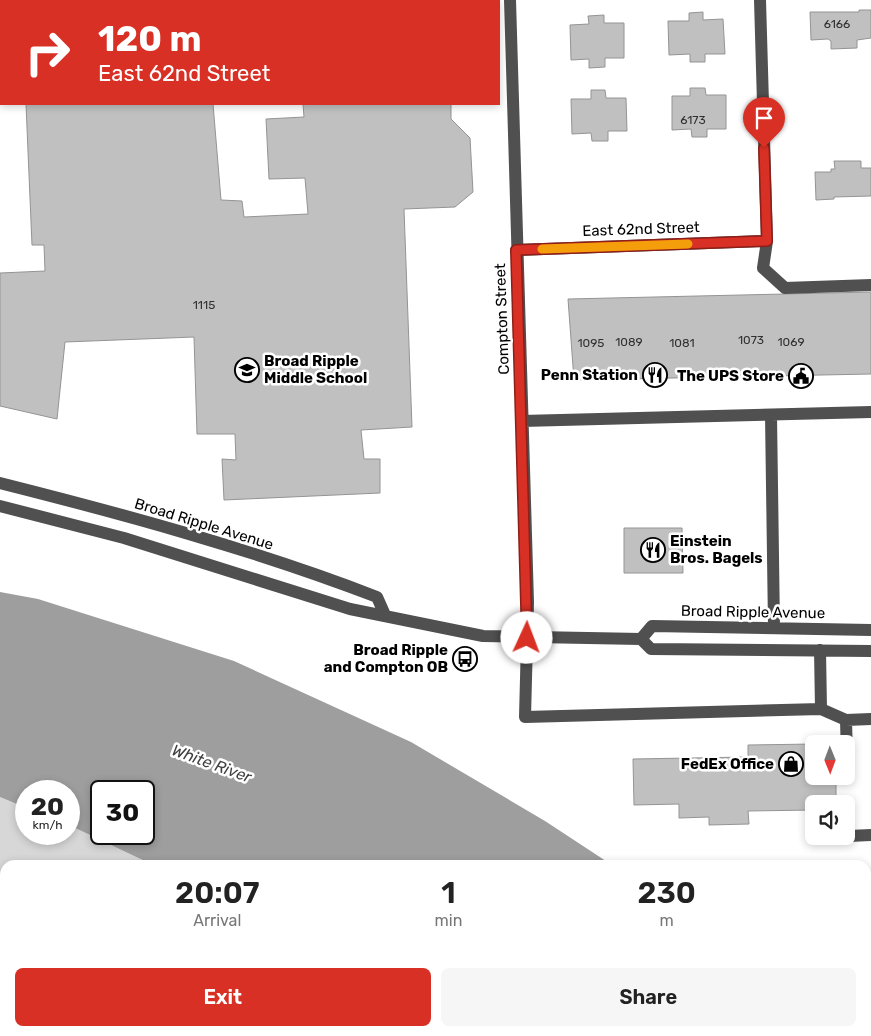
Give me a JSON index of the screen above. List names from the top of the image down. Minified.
{"streets":{"street":["East 62nd Street","Compton Street","Broad Ripple Avenue"]},"crossings":[["East 62nd Street","Compton Street"]],"water":["White River"],"places":{"school or university":["Broad Ripple Middle School"],"restaurant":["Penn Station","Einstein Bros. Bagels"],"public building":["The UPS Store"],"bus stop":["Broad Ripple and Compton OB"],"shop":["FedEx Office"]},"house_numbers":["6166","6173","1115","1073","1089","1069","1095","1081"],"north":"bottom","page":{"turn":["120 m","East 62nd Street"],"speed":"20 km/h","limit":"30","eta":["20:07","Arrival","1","min","230","m"],"buttons":["Exit","Share"]}}
